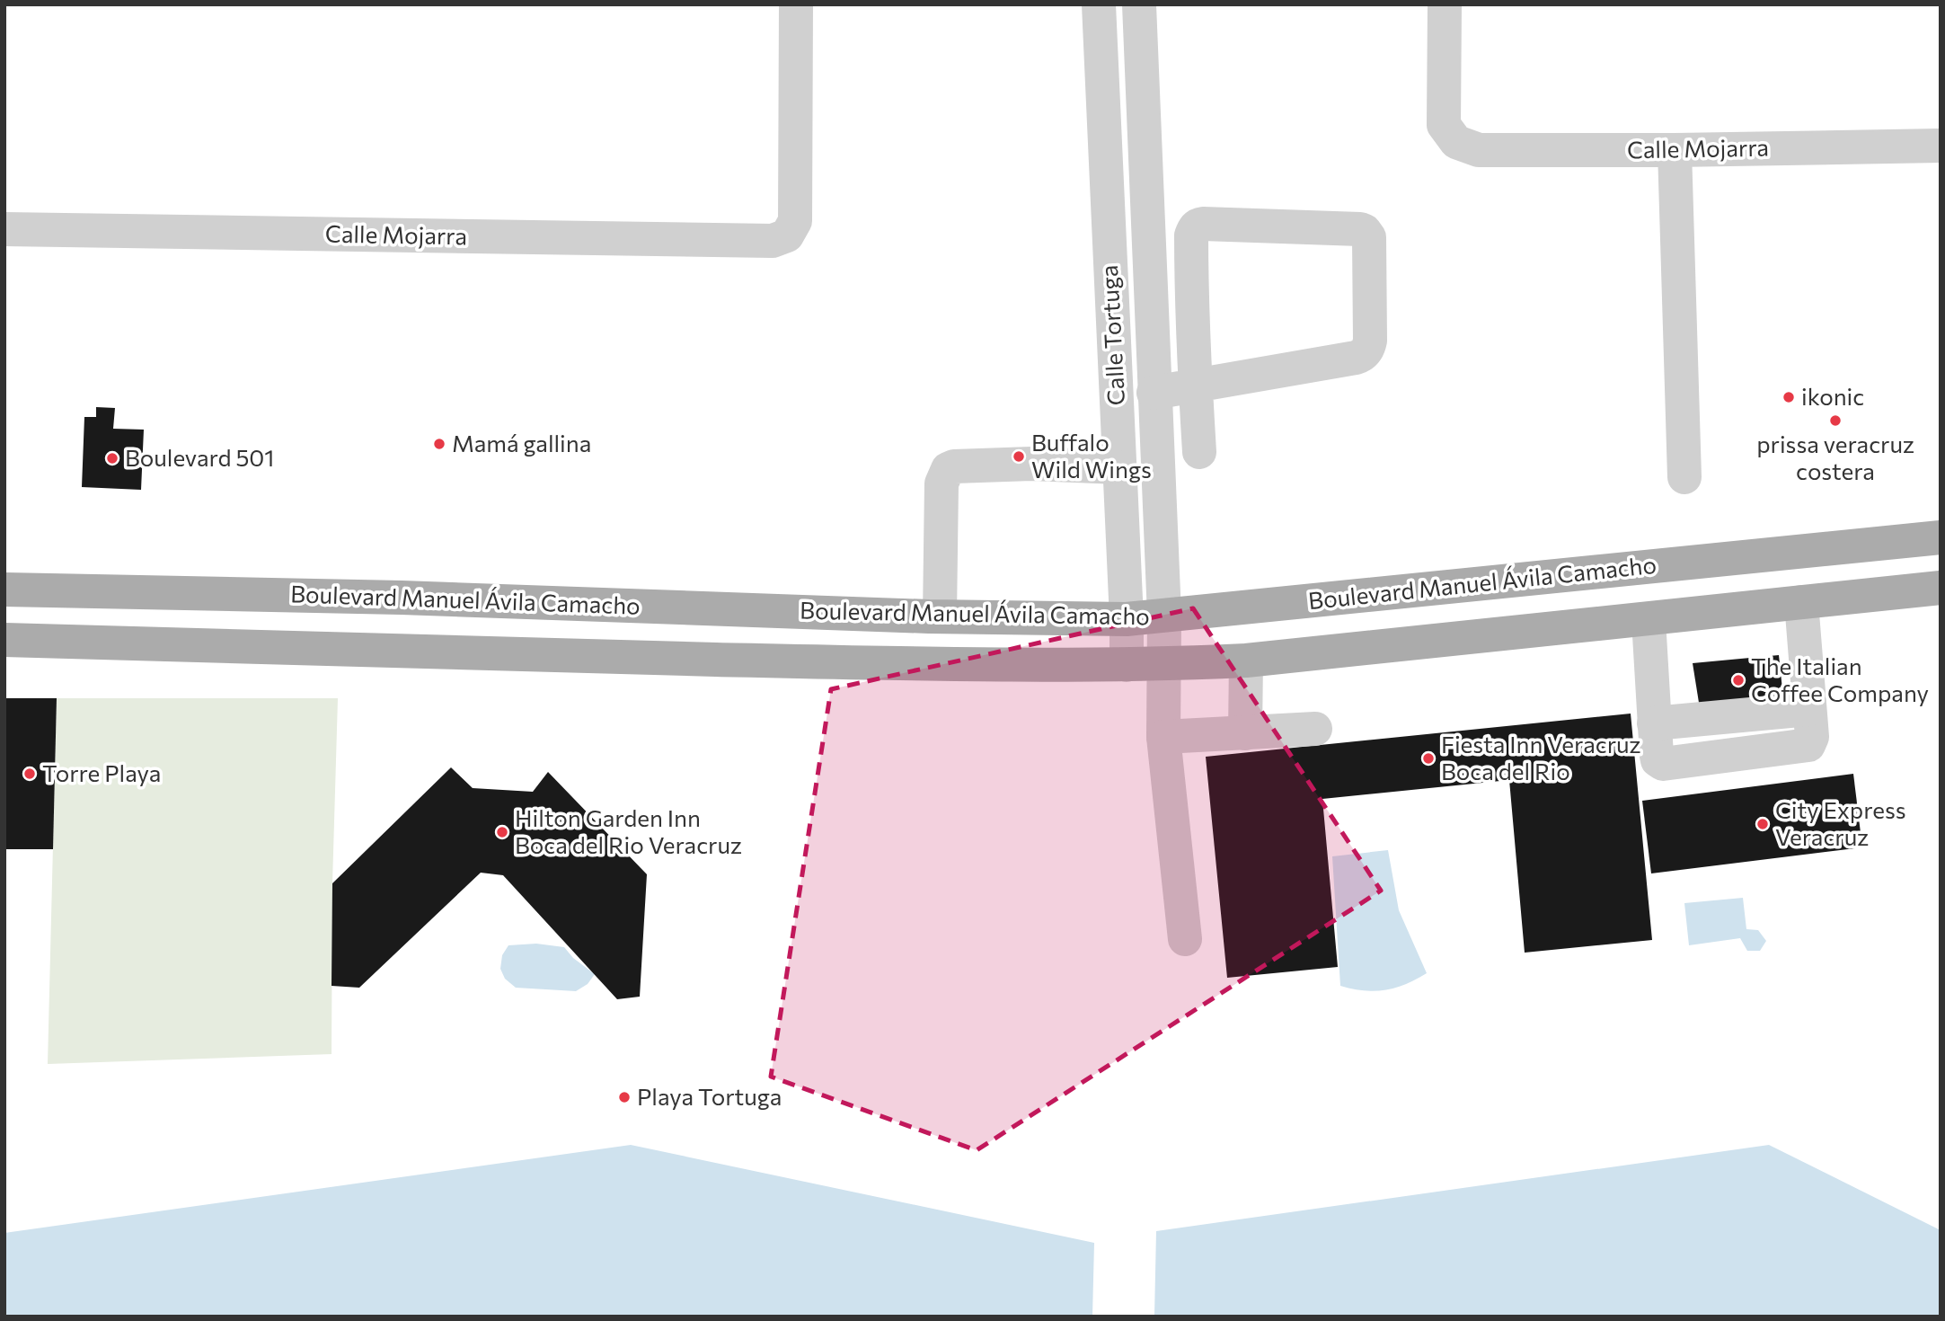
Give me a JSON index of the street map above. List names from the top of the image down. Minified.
{"streets":{"main road":["Boulevard Manuel Ávila Camacho"],"street":["Calle Mojarra","Calle Tortuga"]},"crossings":[["Calle Tortuga","Boulevard Manuel Ávila Camacho"]],"places":["ikonic","prissa veracruz costera","Mamá gallina","Buffalo Wild Wings","Boulevard 501","The Italian Coffee Company","Fiesta Inn Veracruz Boca del Rio","Torre Playa","City Express Veracruz","Hilton Garden Inn Boca del Rio Veracruz","Playa Tortuga"]}
